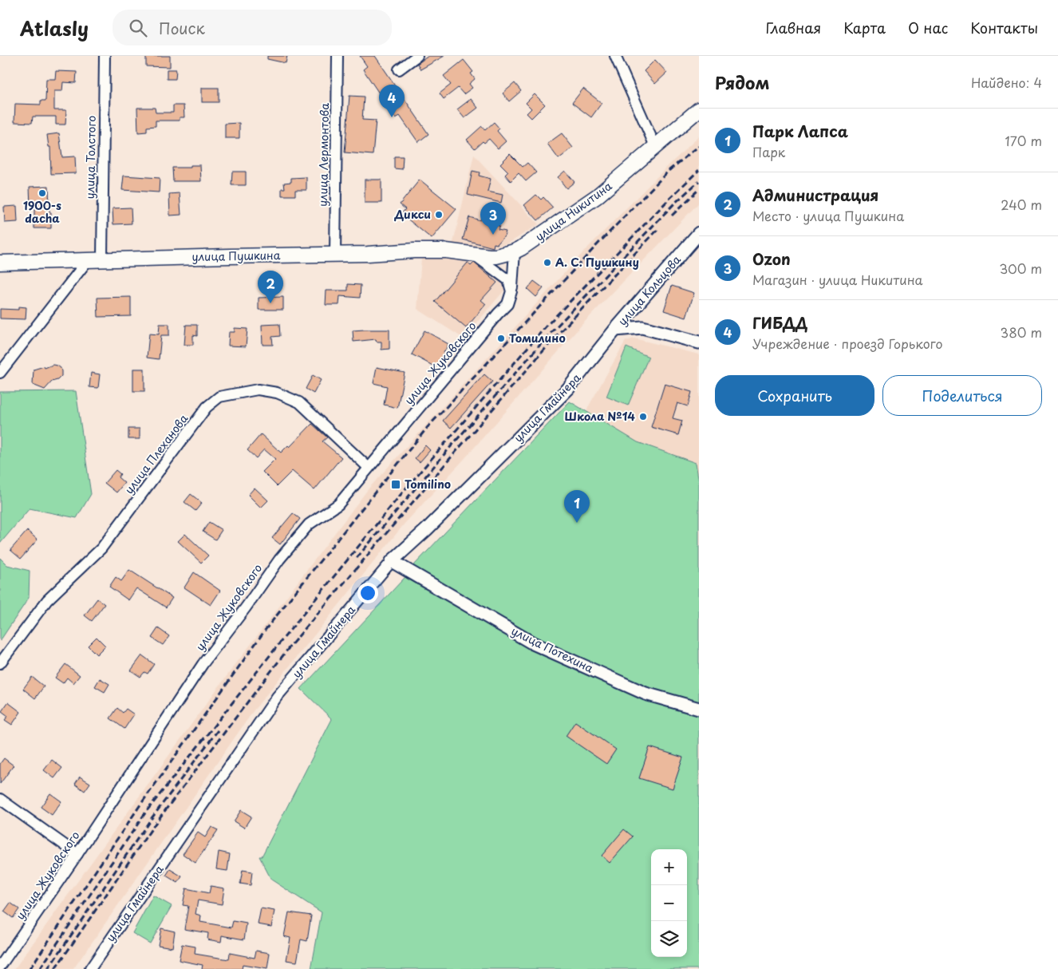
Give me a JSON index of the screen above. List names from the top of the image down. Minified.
{"streets":{"main road":["улица Никитина","улица Пушкина"],"street":["улица Лермонтова","улица Толстого","улица Кольцова","улица Жуковского","улица Гмайнера","улица Плеханова","улица Потехина"]},"crossings":[["улица Лермонтова","улица Пушкина"],["улица Толстого","улица Пушкина"],["улица Никитина","улица Пушкина"],["улица Никитина","улица Жуковского"],["улица Кольцова","улица Гмайнера"],["улица Жуковского","улица Плеханова"],["улица Гмайнера","улица Потехина"]],"places":{"other":["1900-s dacha","Дикси","А. С. Пушкину","Томилино","Школа №14"],"transit":["Tomilino"]},"page":{"header":"Atlasly","search":"Поиск","nav":["Главная","Карта","О нас","Контакты"],"heading":["Рядом","Найдено: 4"],"pins":["4","3","2","1"],"list":[{"mark":"1","name":"Парк Лапса","note":"Парк","value":"170 m"},{"mark":"2","name":"Администрация","note":"Место · улица Пушкина","value":"240 m"},{"mark":"3","name":"Ozon","note":"Магазин · улица Никитина","value":"300 m"},{"mark":"4","name":"ГИБДД","note":"Учреждение · проезд Горького","value":"380 m"}],"buttons":["Сохранить","Поделиться"],"map_buttons":["+","−"]}}
